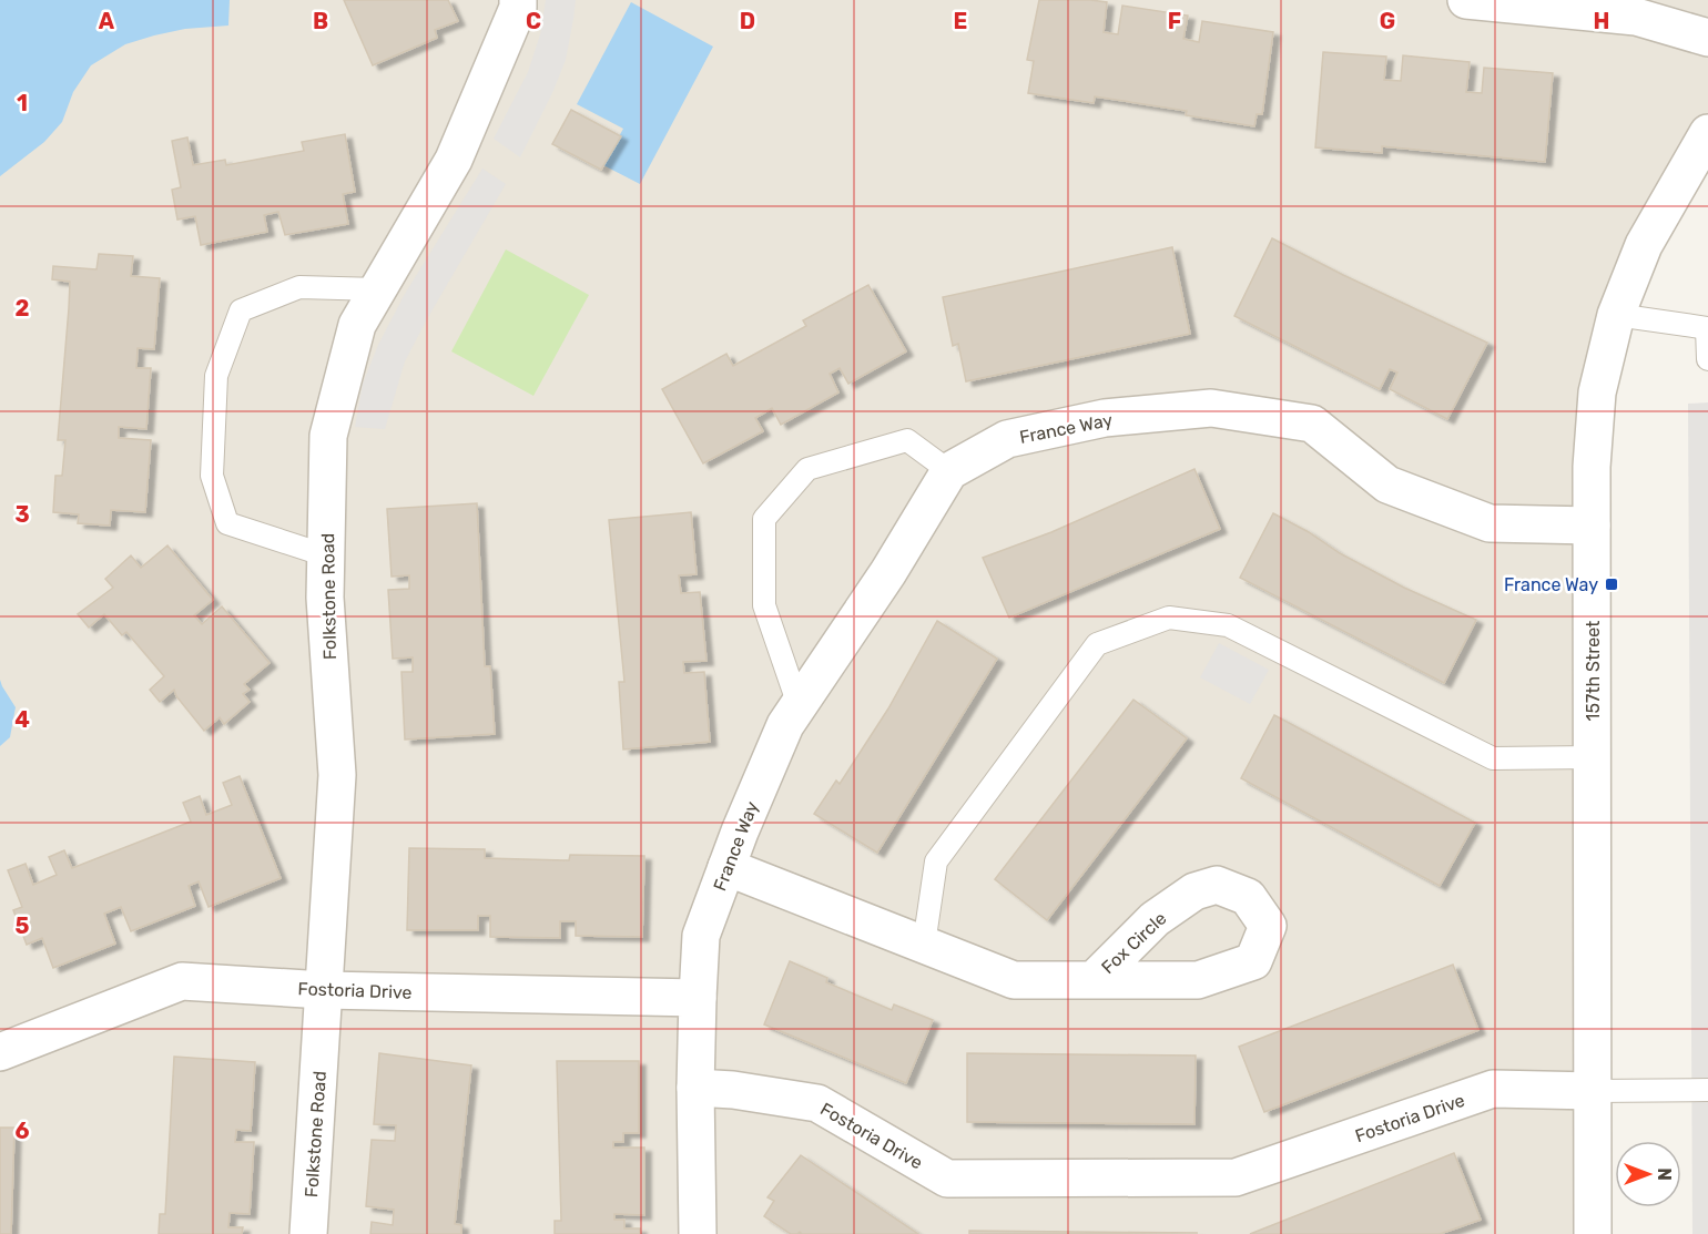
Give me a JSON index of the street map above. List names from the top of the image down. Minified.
{"streets":{"street":["France Way","Folkstone Road","157th Street","Fox Circle","Fostoria Drive"]},"crossings":[["France Way","157th Street"],["France Way","Fox Circle"],["France Way","Fostoria Drive"],["Folkstone Road","Fostoria Drive"],["157th Street","Fostoria Drive"]],"places":{"transit":["France Way"]},"north":"right","grid":{"columns":["A","B","C","D","E","F","G","H"],"rows":["1","2","3","4","5","6"]}}
